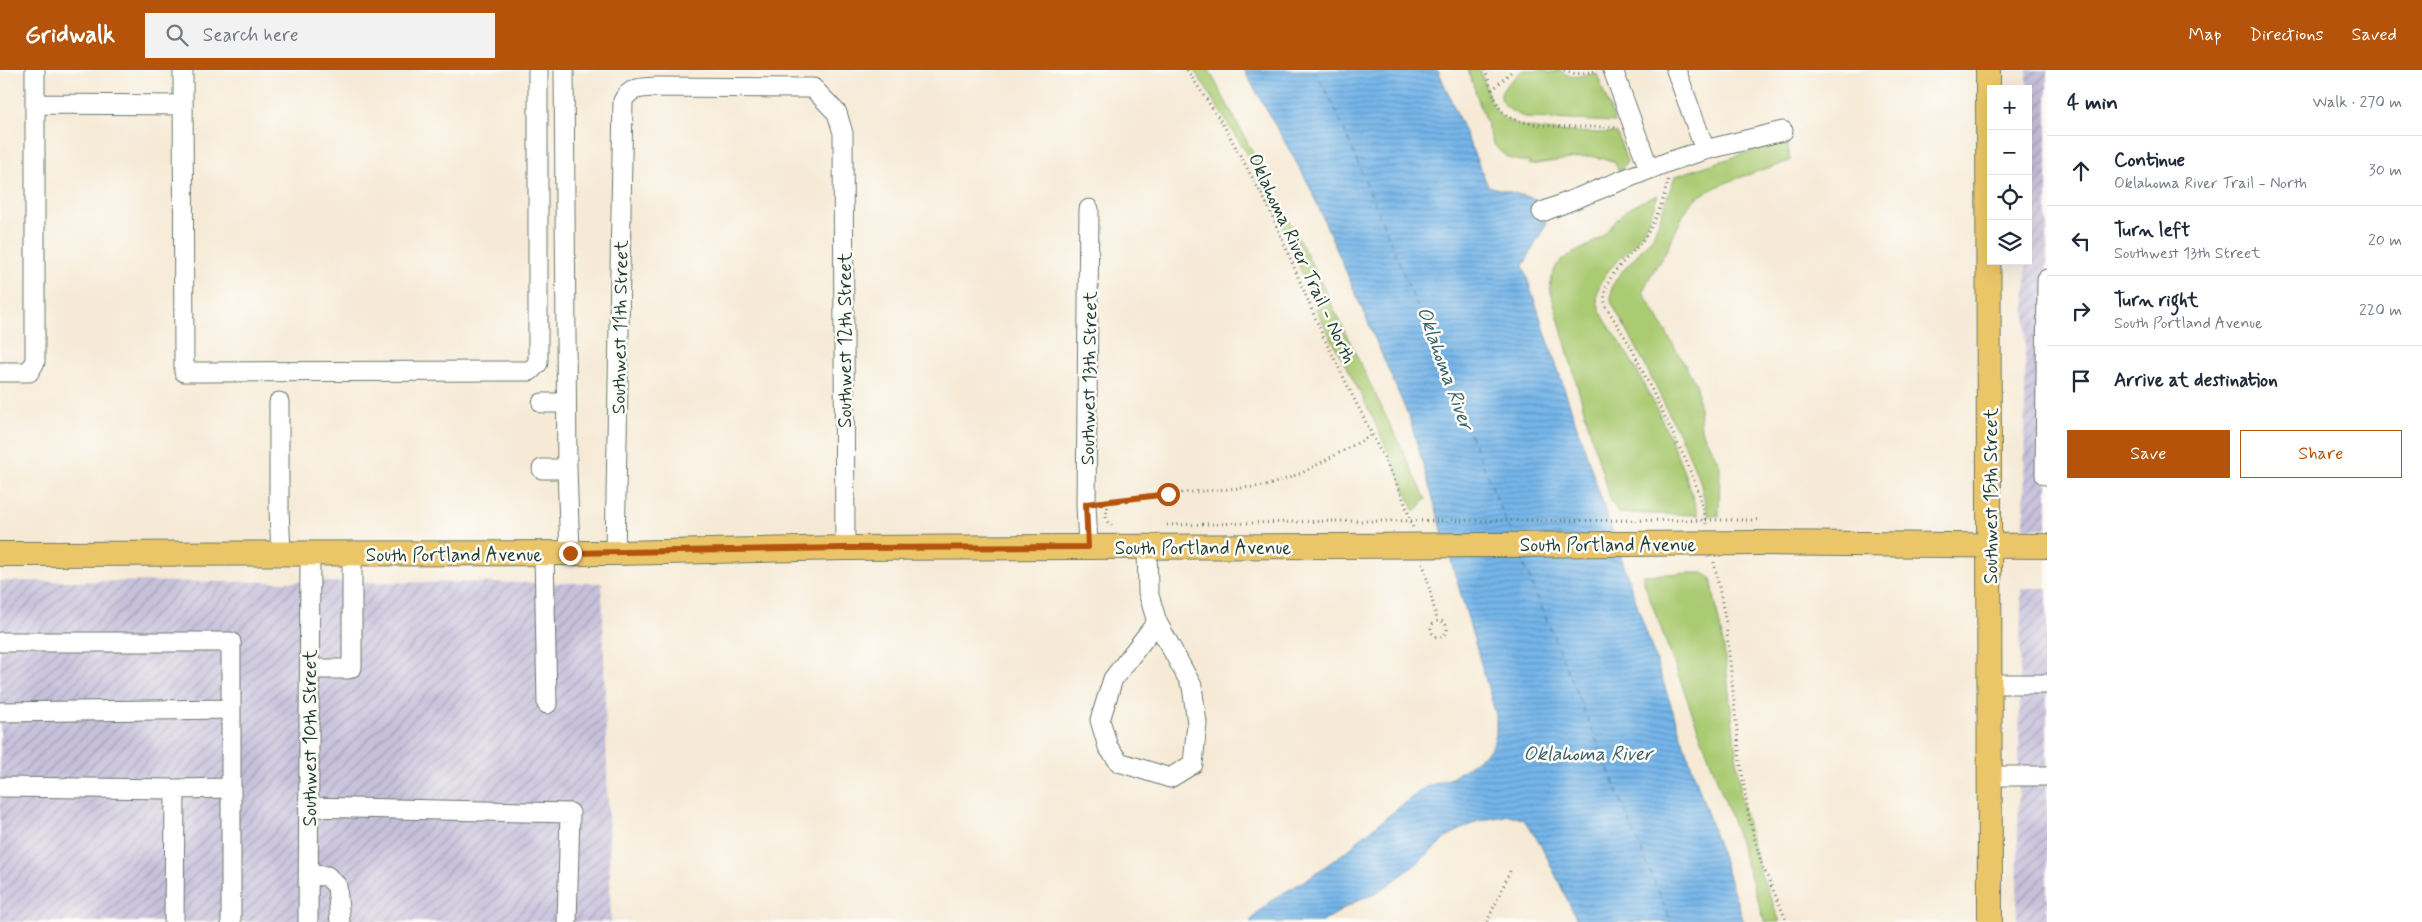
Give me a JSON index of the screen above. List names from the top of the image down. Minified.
{"streets":{"main road":["Southwest 15th Street","South Portland Avenue"],"street":["Southwest 11th Street","Southwest 12th Street","Southwest 13th Street","Southwest 10th Street"],"path":["Oklahoma River Trail - North"]},"crossings":[["Southwest 11th Street","Southwest 12th Street"],["Southwest 11th Street","South Portland Avenue"],["Southwest 12th Street","South Portland Avenue"],["Southwest 13th Street","South Portland Avenue"],["Southwest 15th Street","South Portland Avenue"],["South Portland Avenue","Southwest 10th Street"]],"water":["Oklahoma River"],"page":{"header":"Gridwalk","search":"Search here","nav":["Map","Directions","Saved"],"heading":["4 min","Walk · 270 m"],"map_buttons":["+","−"],"list":[["Continue","Oklahoma River Trail - North","30 m"],["Turn left","Southwest 13th Street","20 m"],["Turn right","South Portland Avenue","220 m"],"Arrive at destination"],"buttons":["Save","Share"]}}
